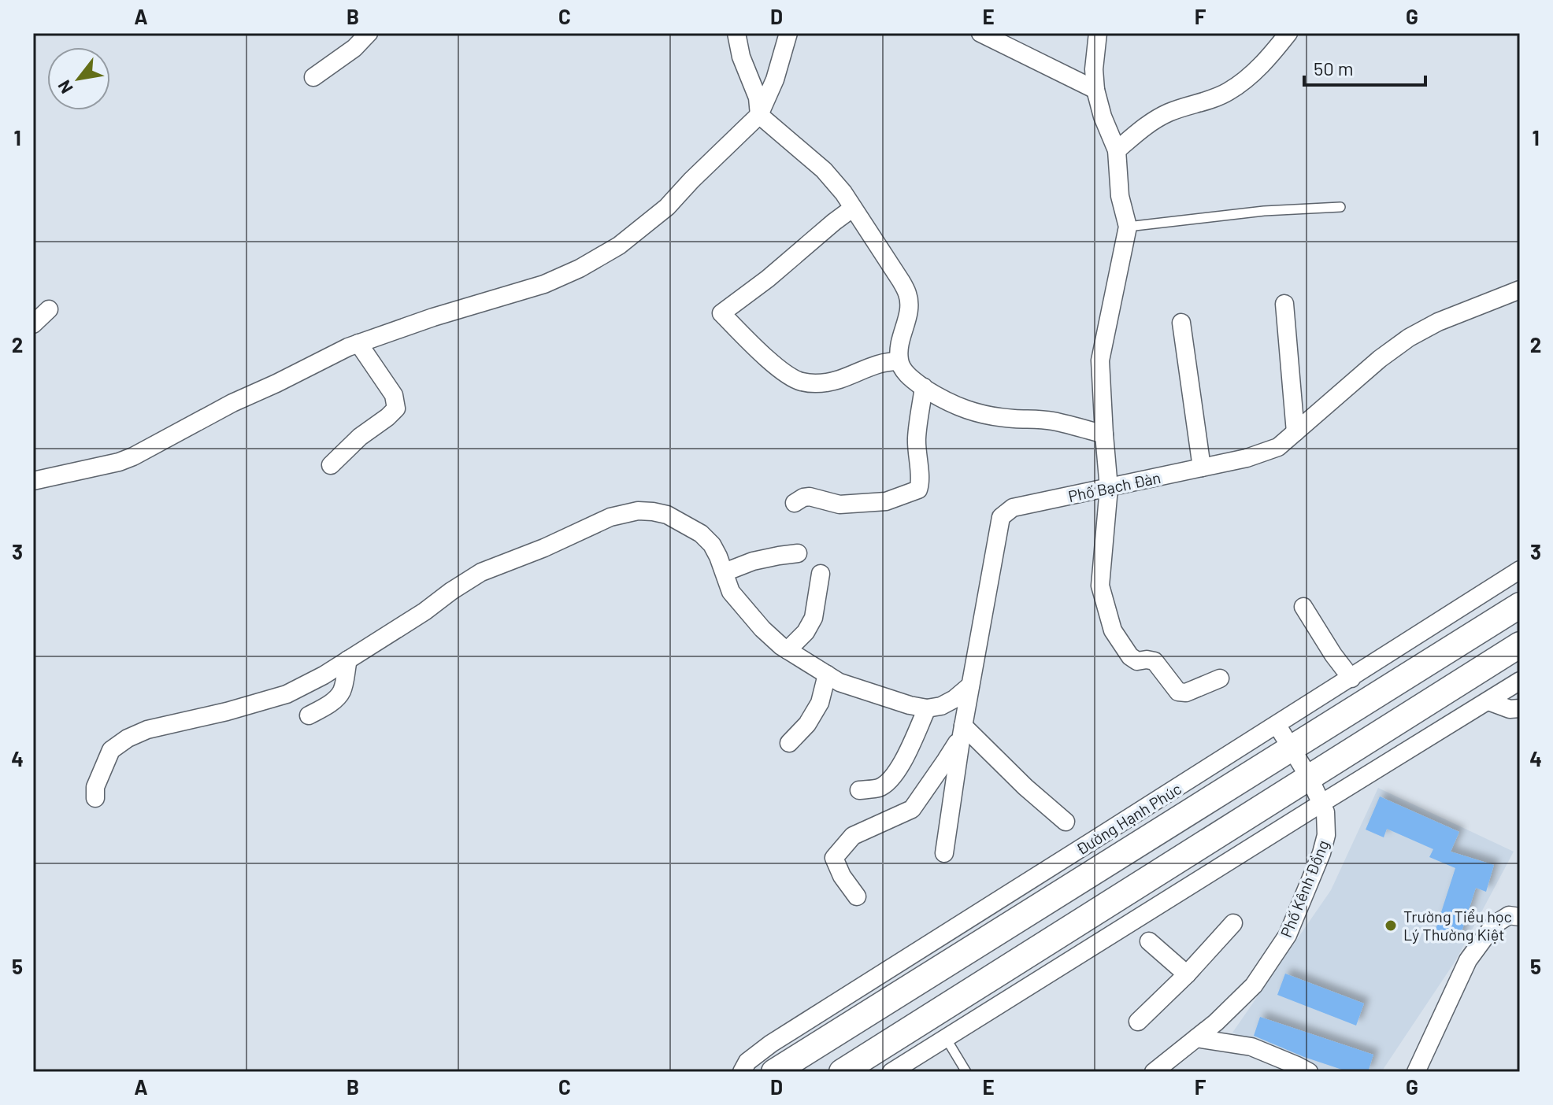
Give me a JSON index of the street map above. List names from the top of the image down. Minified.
{"streets":{"main road":["Đường Hạnh Phúc"],"street":["Phố Bạch Đàn","Phố Kênh Đồng"]},"places":["Trường Tiểu học Lý Thường Kiệt"],"scale_bar":"50 m","north":"bottom left","grid":{"columns":["A","B","C","D","E","F","G"],"rows":["1","2","3","4","5"]}}
